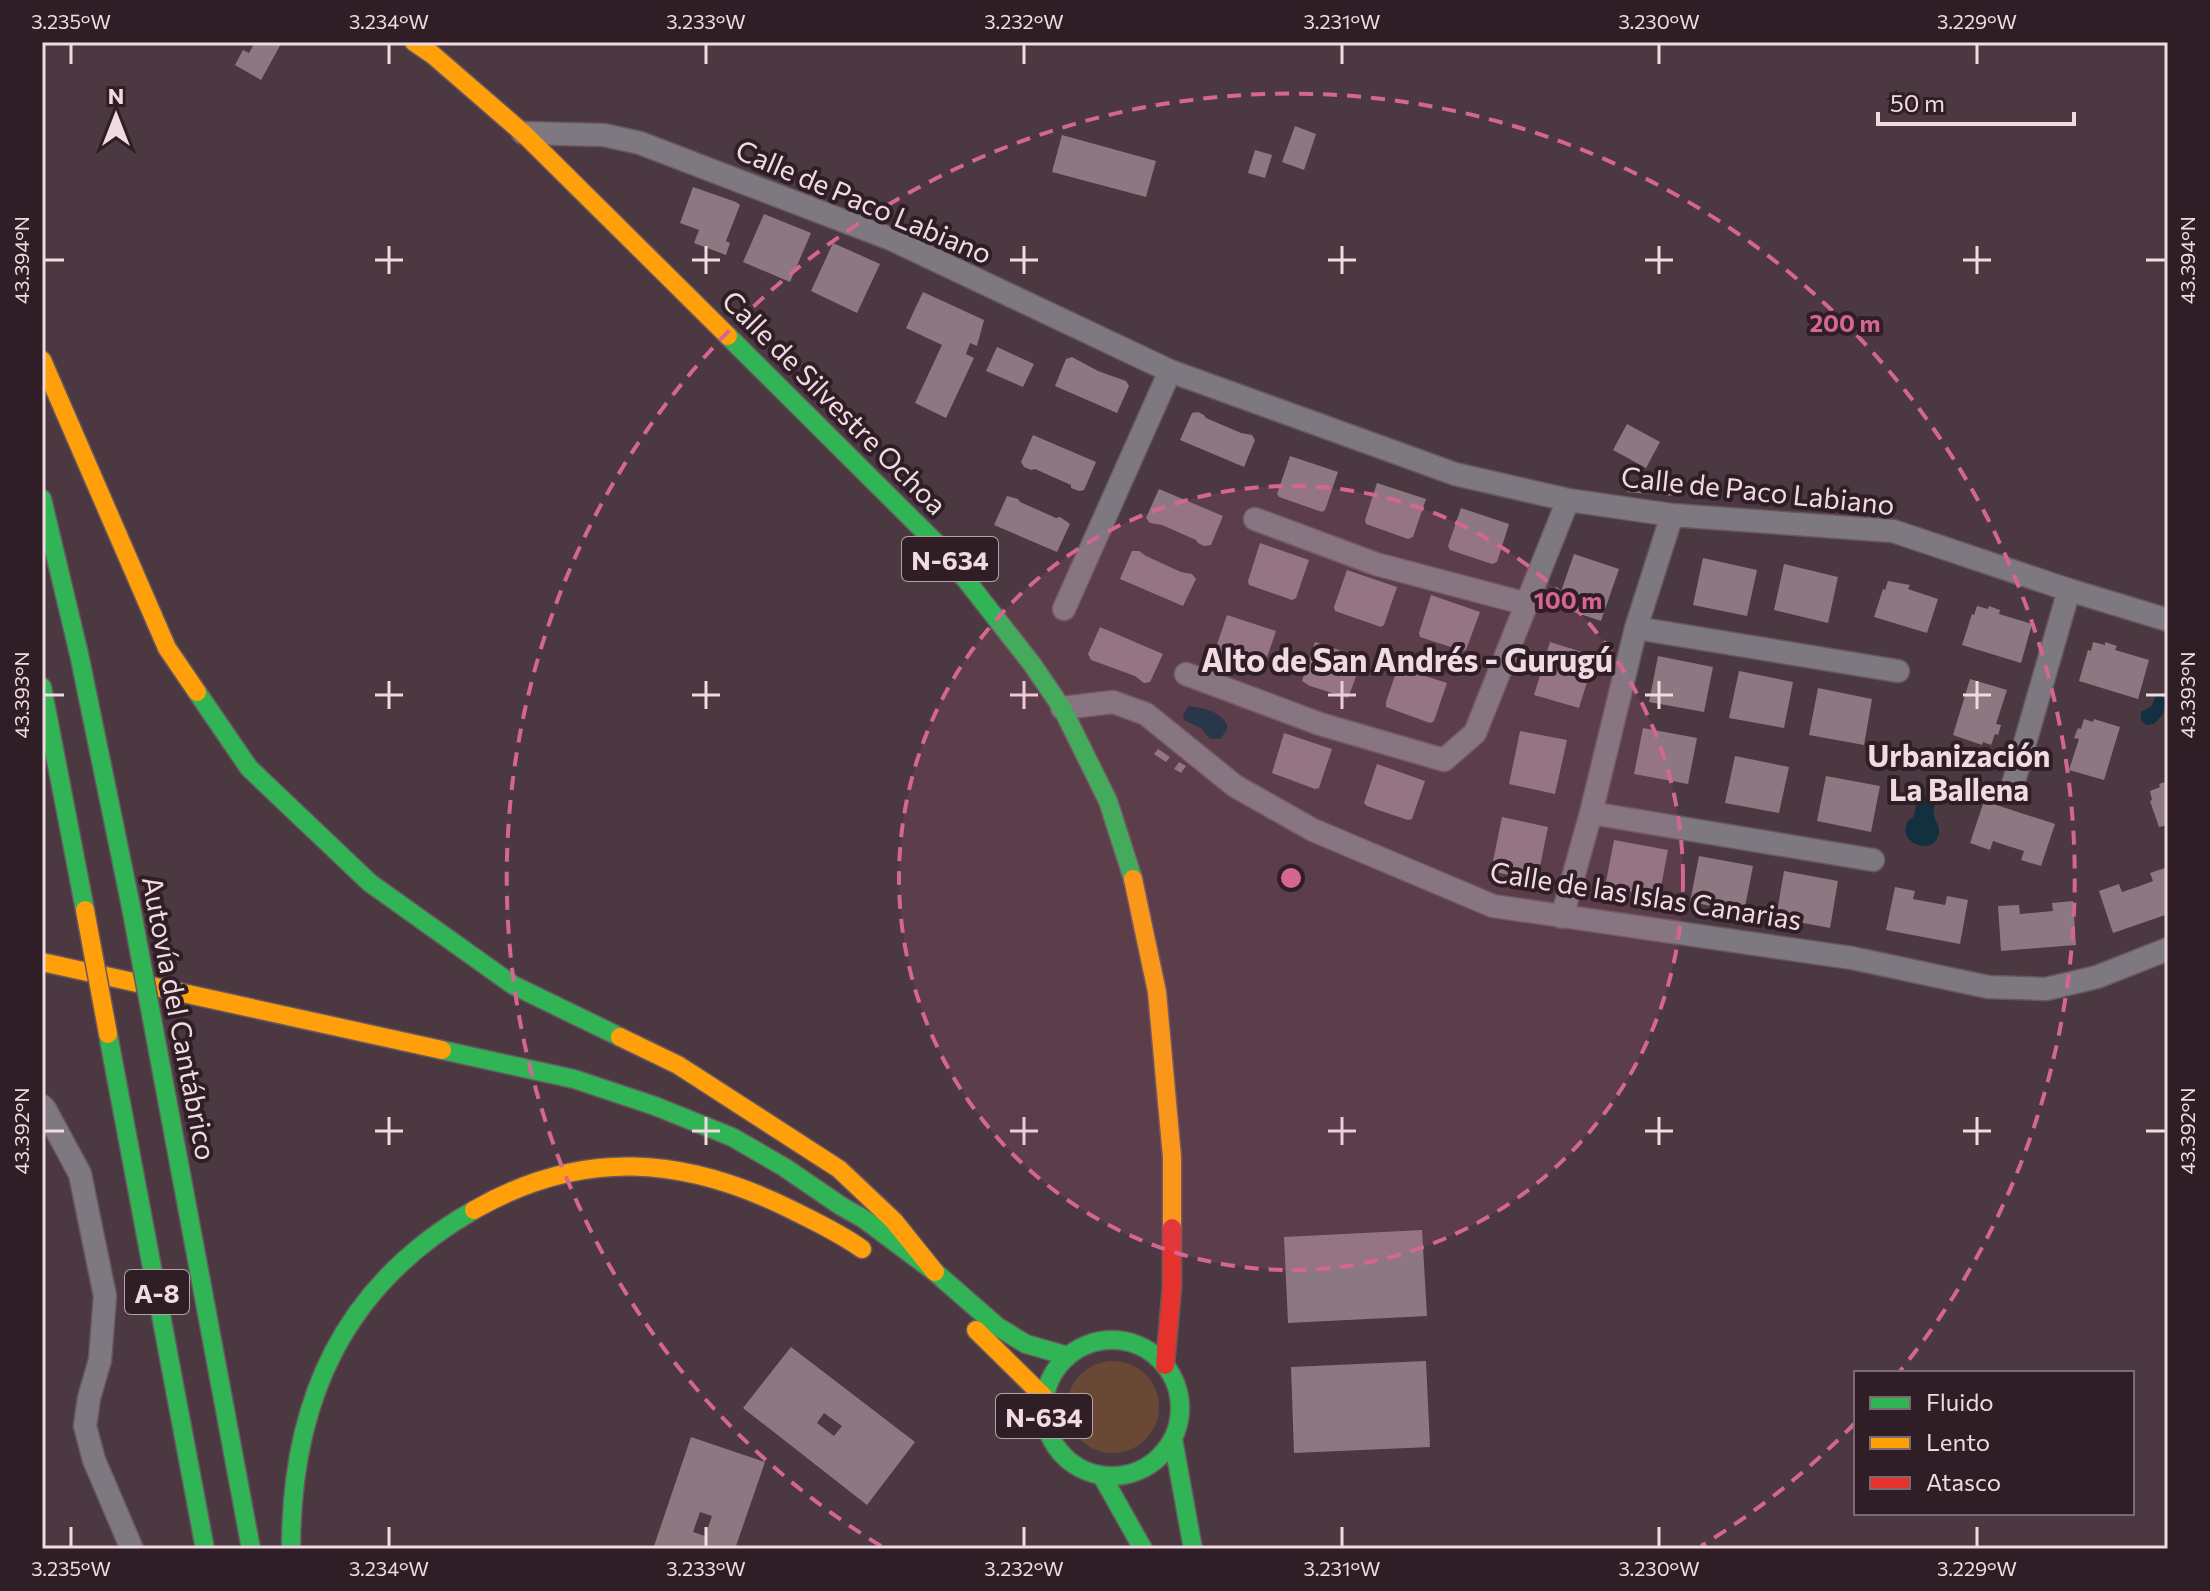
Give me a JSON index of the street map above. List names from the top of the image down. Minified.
{"streets":{"highway":["Calle de Silvestre Ochoa","N-634","Autovía del Cantábrico","A-8"],"street":["Calle de Paco Labiano","Calle de las Islas Canarias"]},"crossings":[["Calle de Paco Labiano","Calle de Silvestre Ochoa"],["Calle de Silvestre Ochoa","N-634"],["Calle de Silvestre Ochoa","Calle de las Islas Canarias"]],"districts":["Alto de San Andrés - Gurugú","Urbanización La Ballena"],"legend":["Fluido","Lento","Atasco"],"scale_bar":"50 m","north":"top","coordinates":["3.235°W","3.234°W","3.233°W","3.232°W","3.231°W","3.230°W","3.229°W","43.394°N","43.393°N","43.392°N"],"rings":["200 m","100 m"]}
